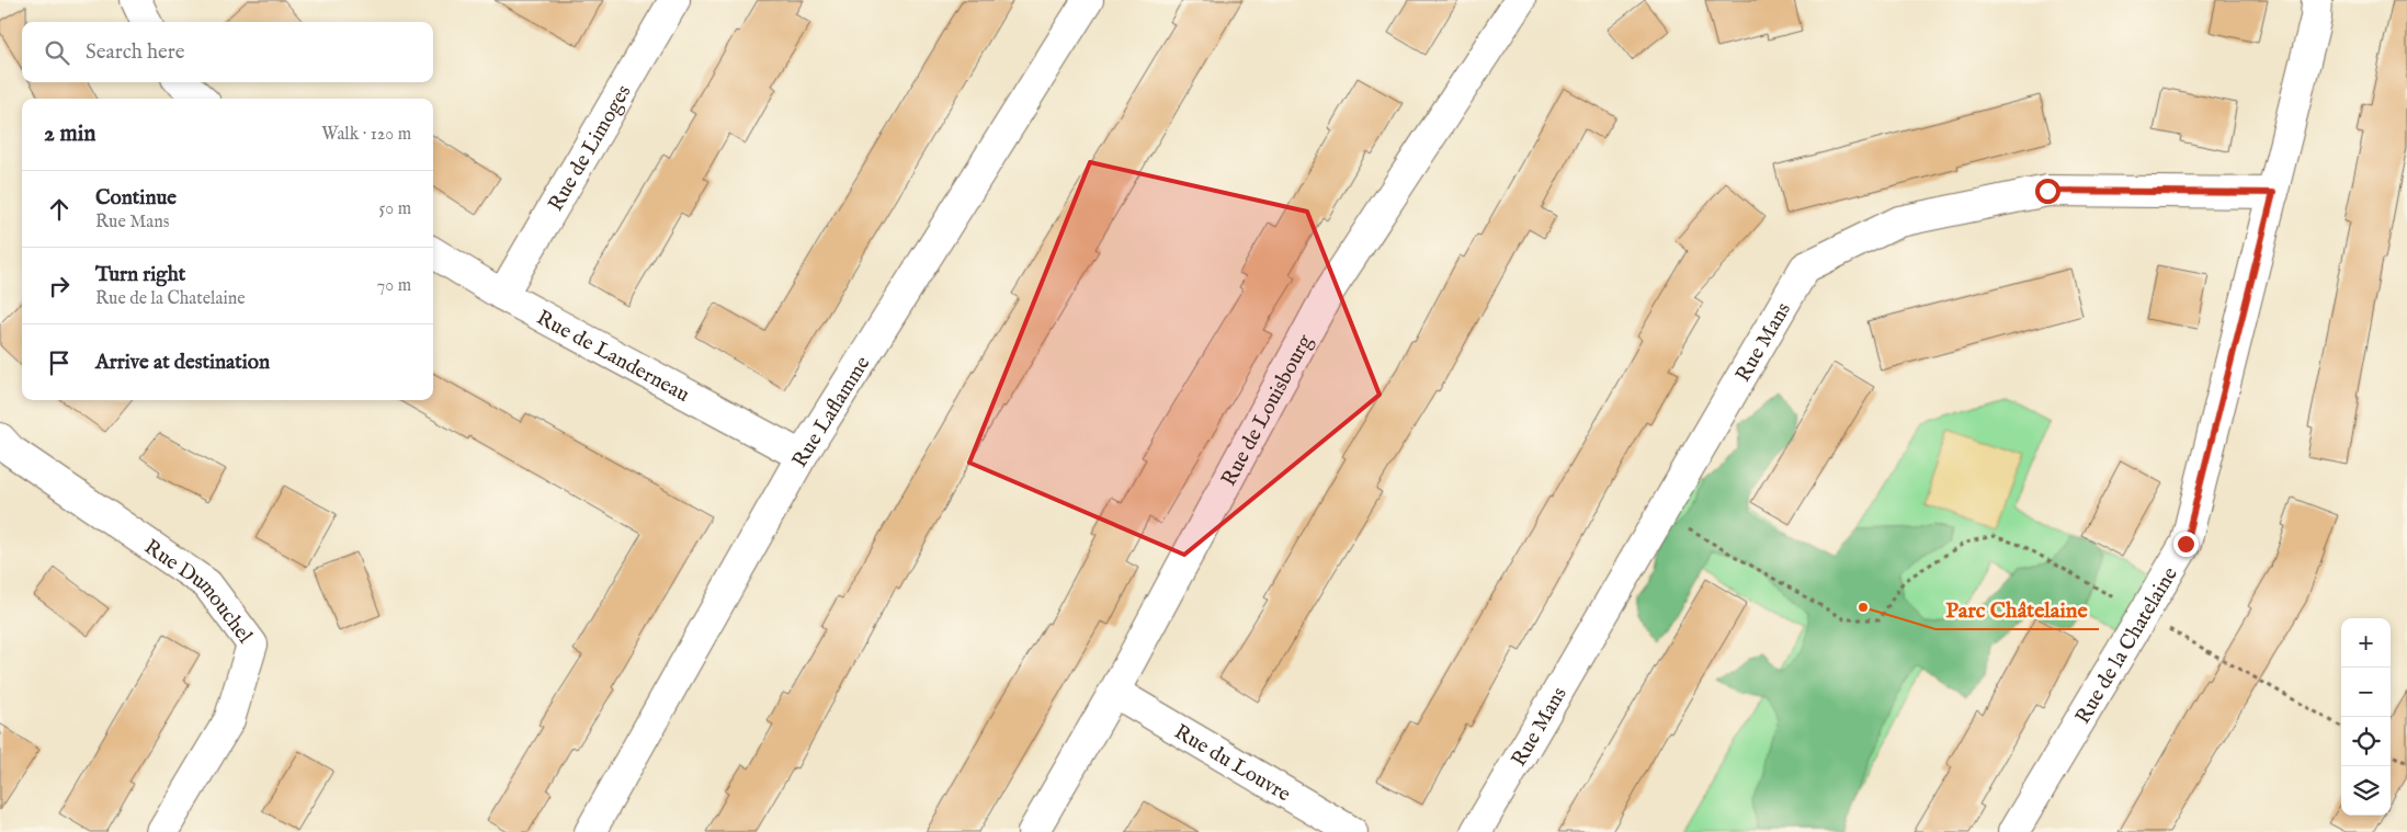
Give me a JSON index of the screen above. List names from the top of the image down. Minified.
{"streets":{"street":["Rue de Limoges","Rue Mans","Rue de Landerneau","Rue de Louisbourg","Rue Laflamme","Rue Dumouchel","Rue de la Chatelaine","Rue du Louvre"]},"crossings":[["Rue de Limoges","Rue de Landerneau"],["Rue Mans","Rue de la Chatelaine"],["Rue de Landerneau","Rue Laflamme"],["Rue de Louisbourg","Rue du Louvre"]],"places":["Parc Châtelaine"],"page":{"search":"Search here","heading":["2 min","Walk · 120 m"],"list":[["Continue","Rue Mans","50 m"],["Turn right","Rue de la Chatelaine","70 m"],"Arrive at destination"],"map_buttons":["+","−"]}}
